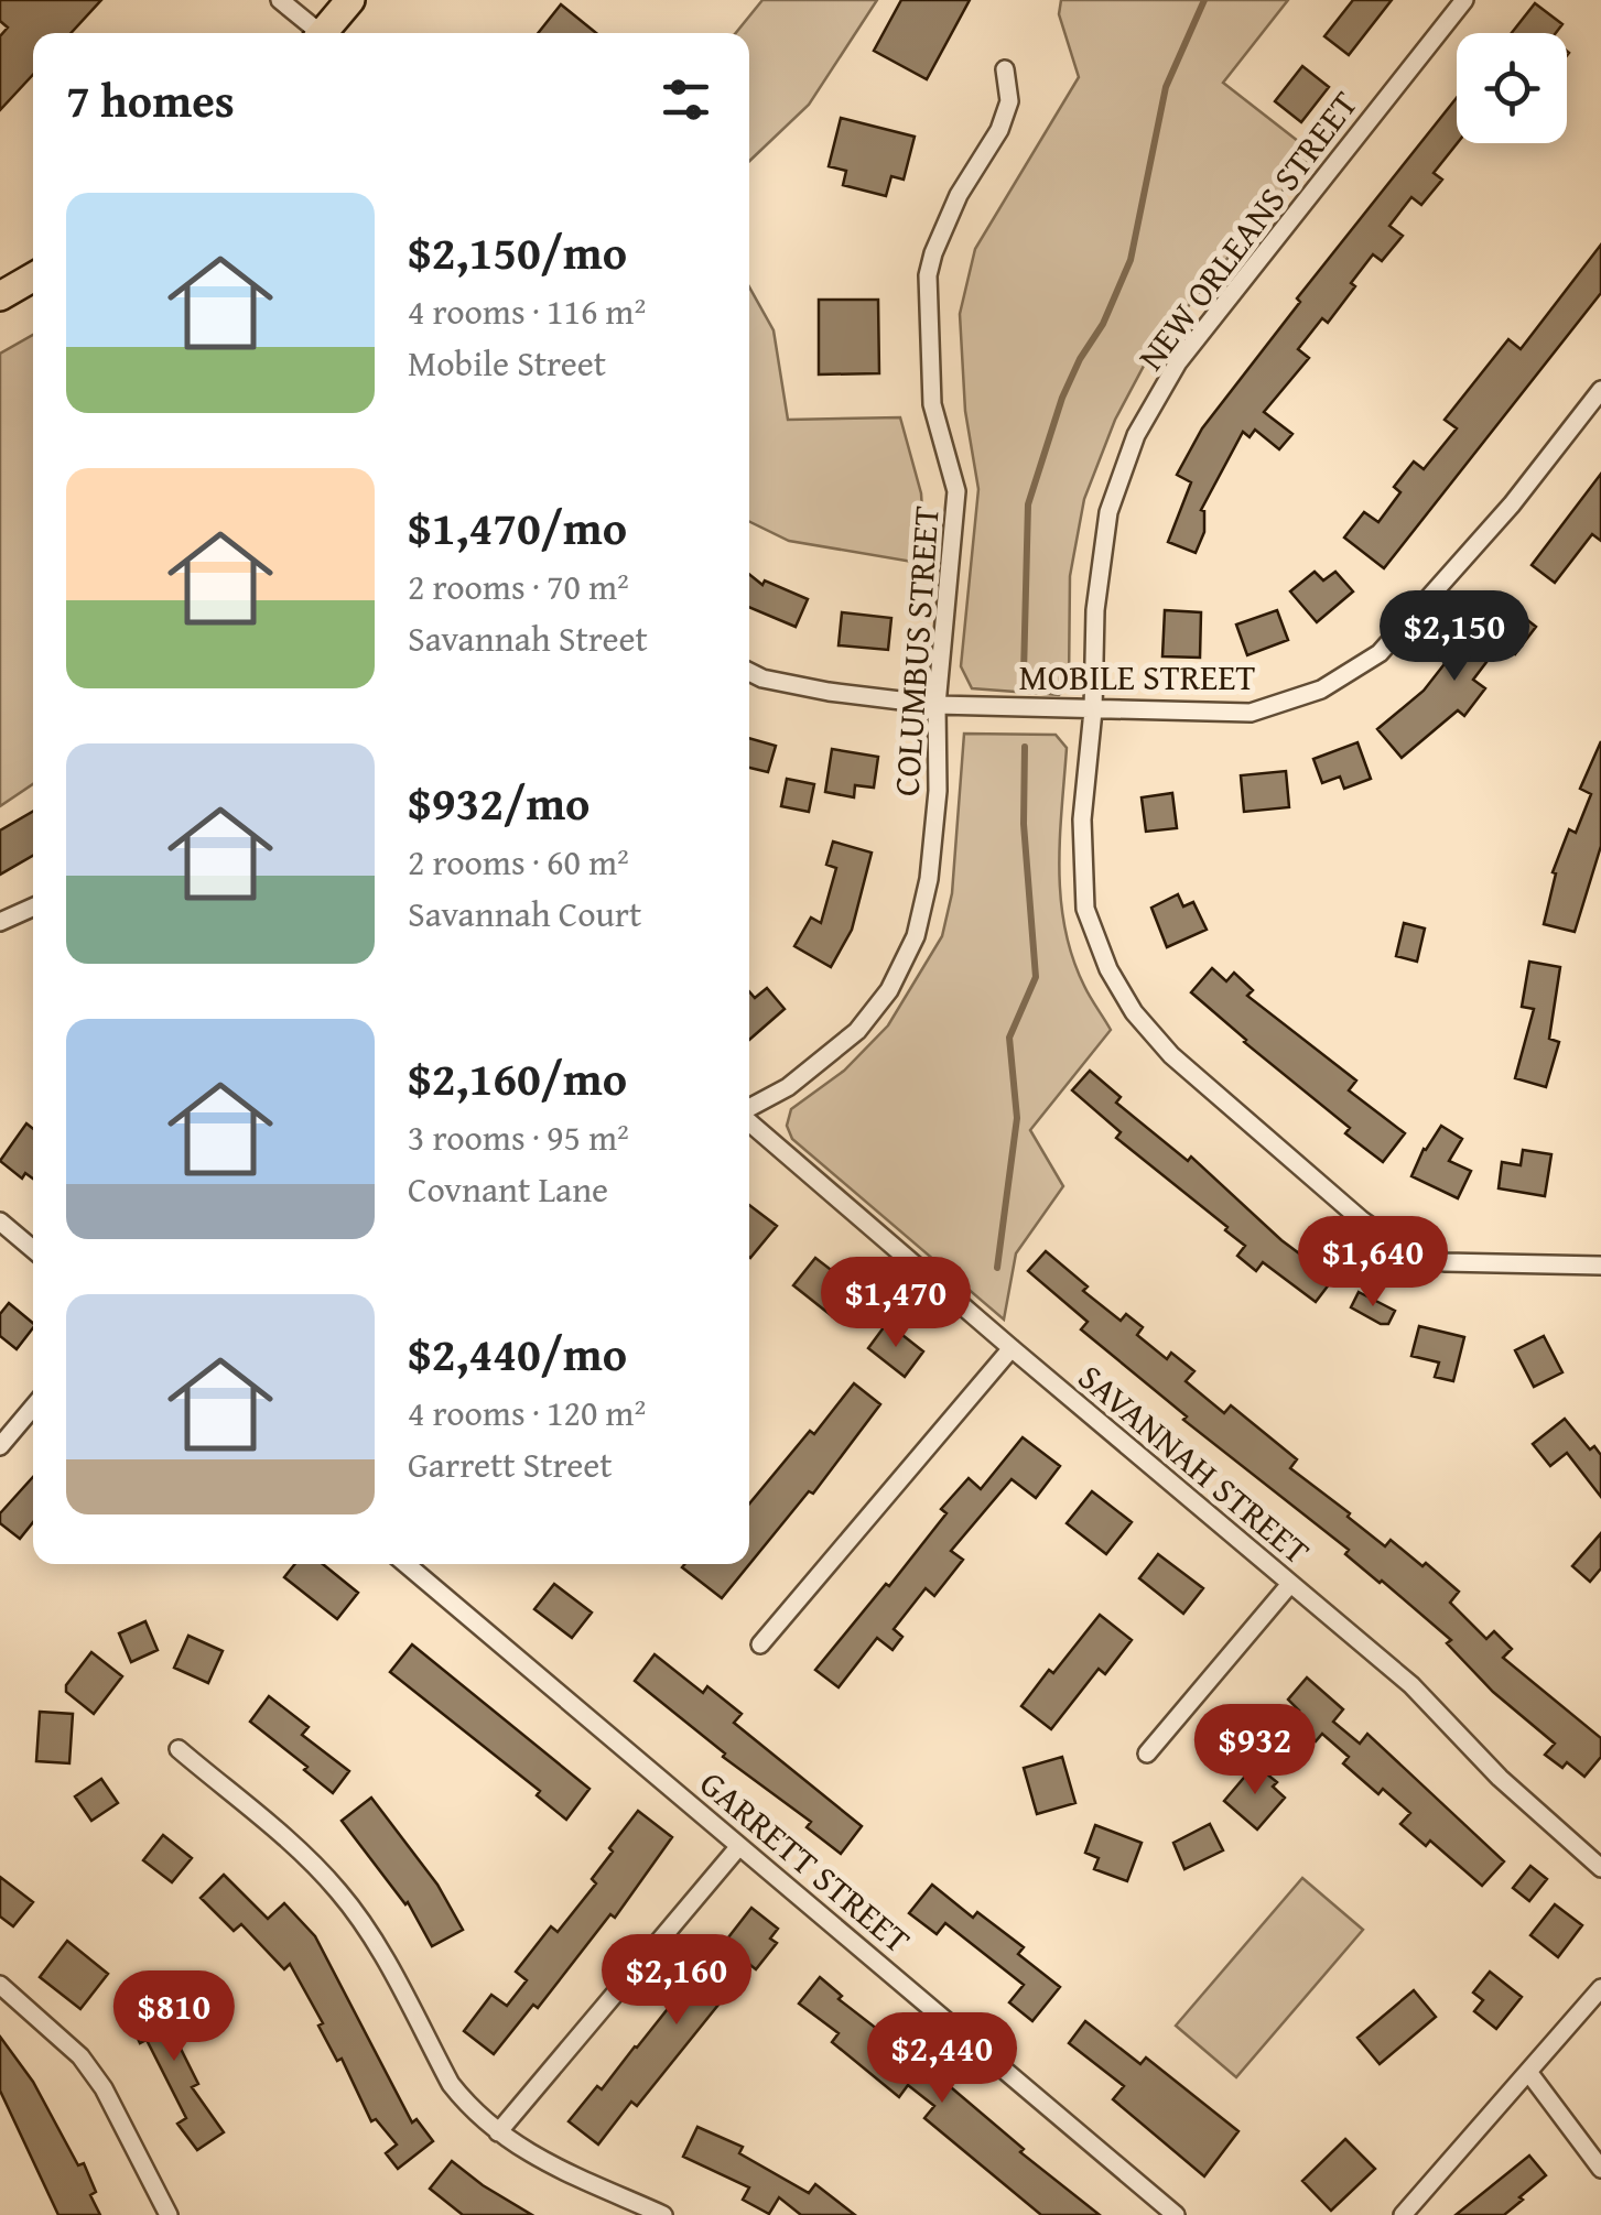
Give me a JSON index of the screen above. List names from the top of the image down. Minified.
{"streets":{"street":["NEW ORLEANS STREET","COLUMBUS STREET","MOBILE STREET","SAVANNAH STREET","GARRETT STREET"]},"crossings":[["NEW ORLEANS STREET","MOBILE STREET"],["COLUMBUS STREET","MOBILE STREET"]],"page":{"heading":"7 homes","list":[{"name":"$2,150/mo","note":"4 rooms · 116 m² · Mobile Street"},{"name":"$1,470/mo","note":"2 rooms · 70 m² · Savannah Street"},{"name":"$932/mo","note":"2 rooms · 60 m² · Savannah Court"},{"name":"$2,160/mo","note":"3 rooms · 95 m² · Covnant Lane"},{"name":"$2,440/mo","note":"4 rooms · 120 m² · Garrett Street"}],"price":["$2,150","$1,640","$1,470","$932","$2,160","$810","$2,440"]}}
